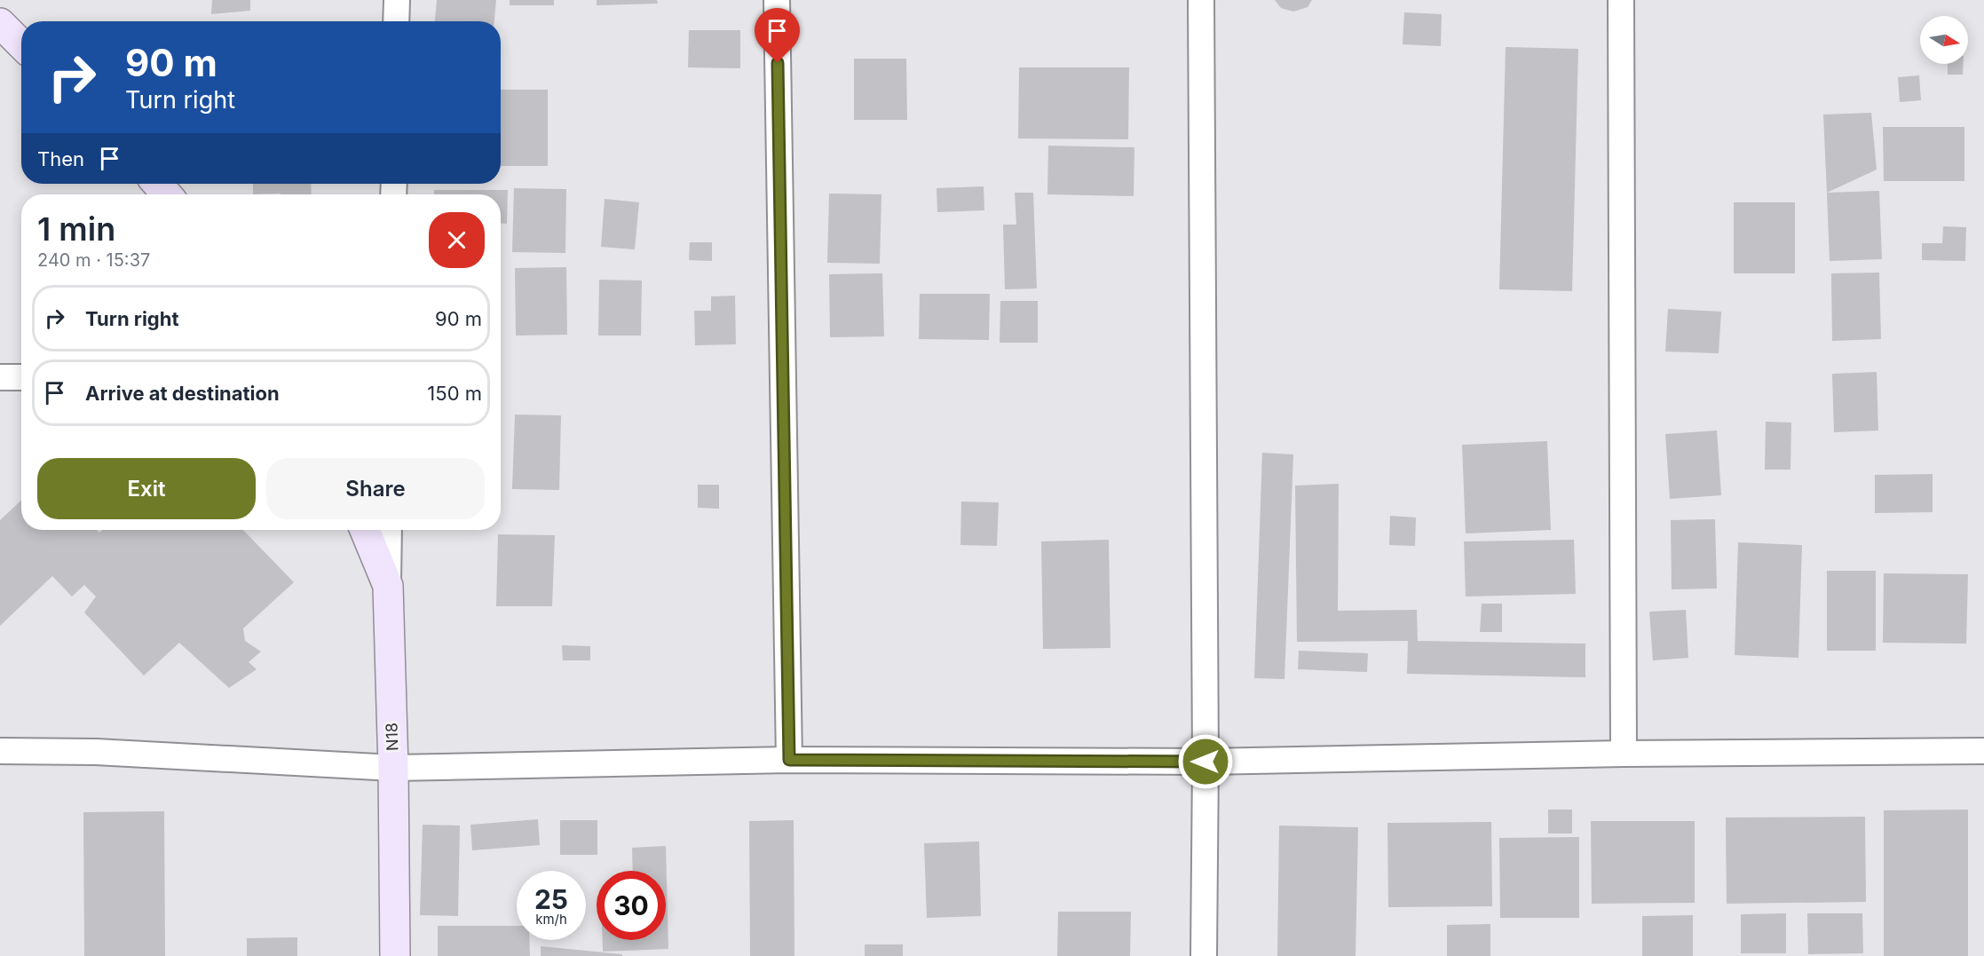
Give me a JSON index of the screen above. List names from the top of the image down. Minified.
{"streets":{"main road":["N18"]},"north":"right","page":{"turn":["90 m","Turn right"],"then":"Then","heading":["1 min","240 m · 15:37"],"list":[{"name":"Turn right","value":"90 m"},{"name":"Arrive at destination","value":"150 m"}],"buttons":["Exit","Share"],"speed":"25 km/h","limit":"30"}}
